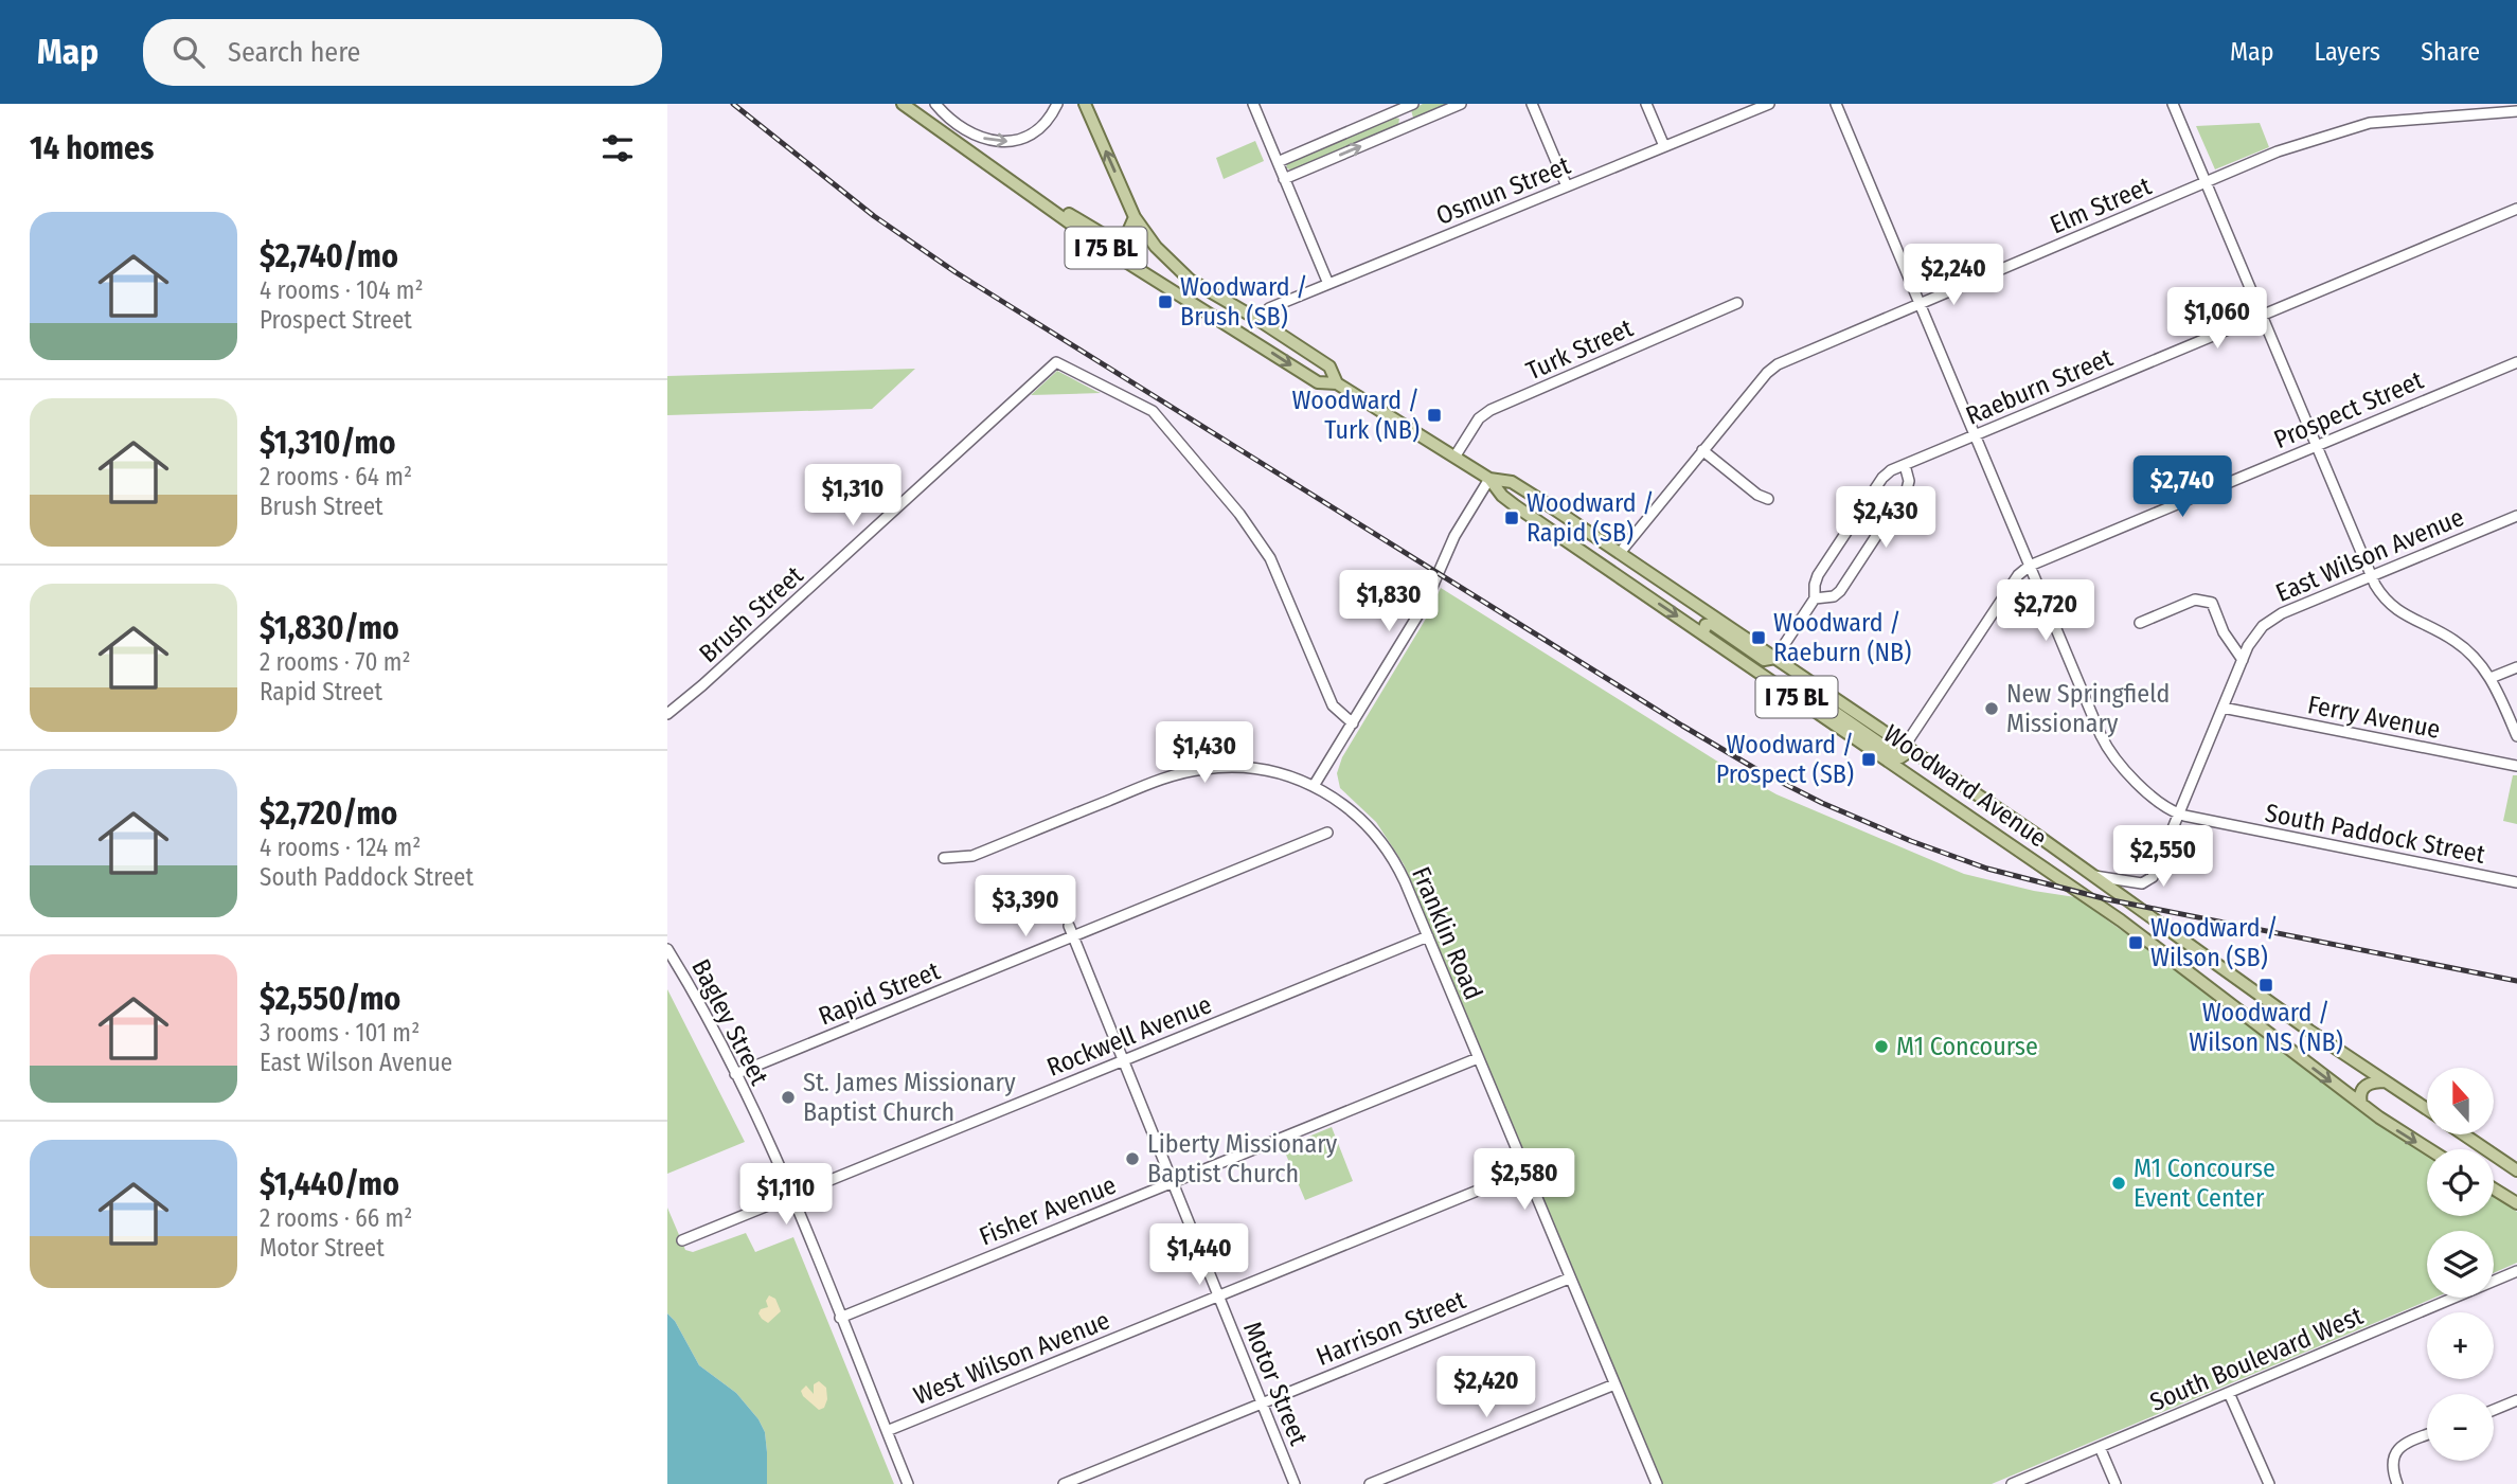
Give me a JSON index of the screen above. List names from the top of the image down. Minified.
{"streets":{"main road":["I 75 BL","Woodward Avenue"],"street":["Osmun Street","Elm Street","Turk Street","Raeburn Street","Prospect Street","East Wilson Avenue","Brush Street","Ferry Avenue","South Paddock Street","Franklin Road","Rapid Street","Bagley Street","Rockwell Avenue","Fisher Avenue","Harrison Street","West Wilson Avenue","South Boulevard West","Motor Street"]},"crossings":[["Osmun Street","Woodward Avenue"],["Elm Street","Woodward Avenue"],["Elm Street","South Paddock Street"],["Turk Street","Woodward Avenue"],["Raeburn Street","Woodward Avenue"],["Raeburn Street","South Paddock Street"],["Prospect Street","Woodward Avenue"],["Prospect Street","South Paddock Street"],["East Wilson Avenue","Ferry Avenue"],["East Wilson Avenue","Woodward Avenue"],["East Wilson Avenue","South Paddock Street"],["Franklin Road","Rockwell Avenue"],["Franklin Road","Fisher Avenue"],["Franklin Road","Harrison Street"],["Franklin Road","West Wilson Avenue"],["Rapid Street","Bagley Street"],["Rapid Street","Motor Street"],["Bagley Street","Rockwell Avenue"],["Bagley Street","Fisher Avenue"],["Bagley Street","West Wilson Avenue"],["Rockwell Avenue","Motor Street"],["Fisher Avenue","Motor Street"],["Harrison Street","Motor Street"],["West Wilson Avenue","Motor Street"]],"places":{"transit":["Woodward / Brush (SB)","Woodward / Turk (NB)","Woodward / Rapid (SB)","Woodward / Raeburn (NB)","Woodward / Prospect (SB)","Woodward / Wilson (SB)","Woodward / Wilson NS (NB)"],"other":["New Springfield Missionary","M1 Concourse","St. James Missionary Baptist Church","Liberty Missionary Baptist Church","M1 Concourse Event Center"]},"north":"top","page":{"header":"Map","search":"Search here","nav":["Map","Layers","Share"],"heading":"14 homes","list":[{"name":"$2,740/mo","note":"4 rooms · 104 m² · Prospect Street"},{"name":"$1,310/mo","note":"2 rooms · 64 m² · Brush Street"},{"name":"$1,830/mo","note":"2 rooms · 70 m² · Rapid Street"},{"name":"$2,720/mo","note":"4 rooms · 124 m² · South Paddock Street"},{"name":"$2,550/mo","note":"3 rooms · 101 m² · East Wilson Avenue"},{"name":"$1,440/mo","note":"2 rooms · 66 m² · Motor Street"}],"price":["$2,240","$1,060","$2,740","$1,310","$2,430","$1,830","$2,720","$1,430","$2,550","$3,390","$2,580","$1,110","$1,440","$2,420"],"map_buttons":["+","−"]}}
